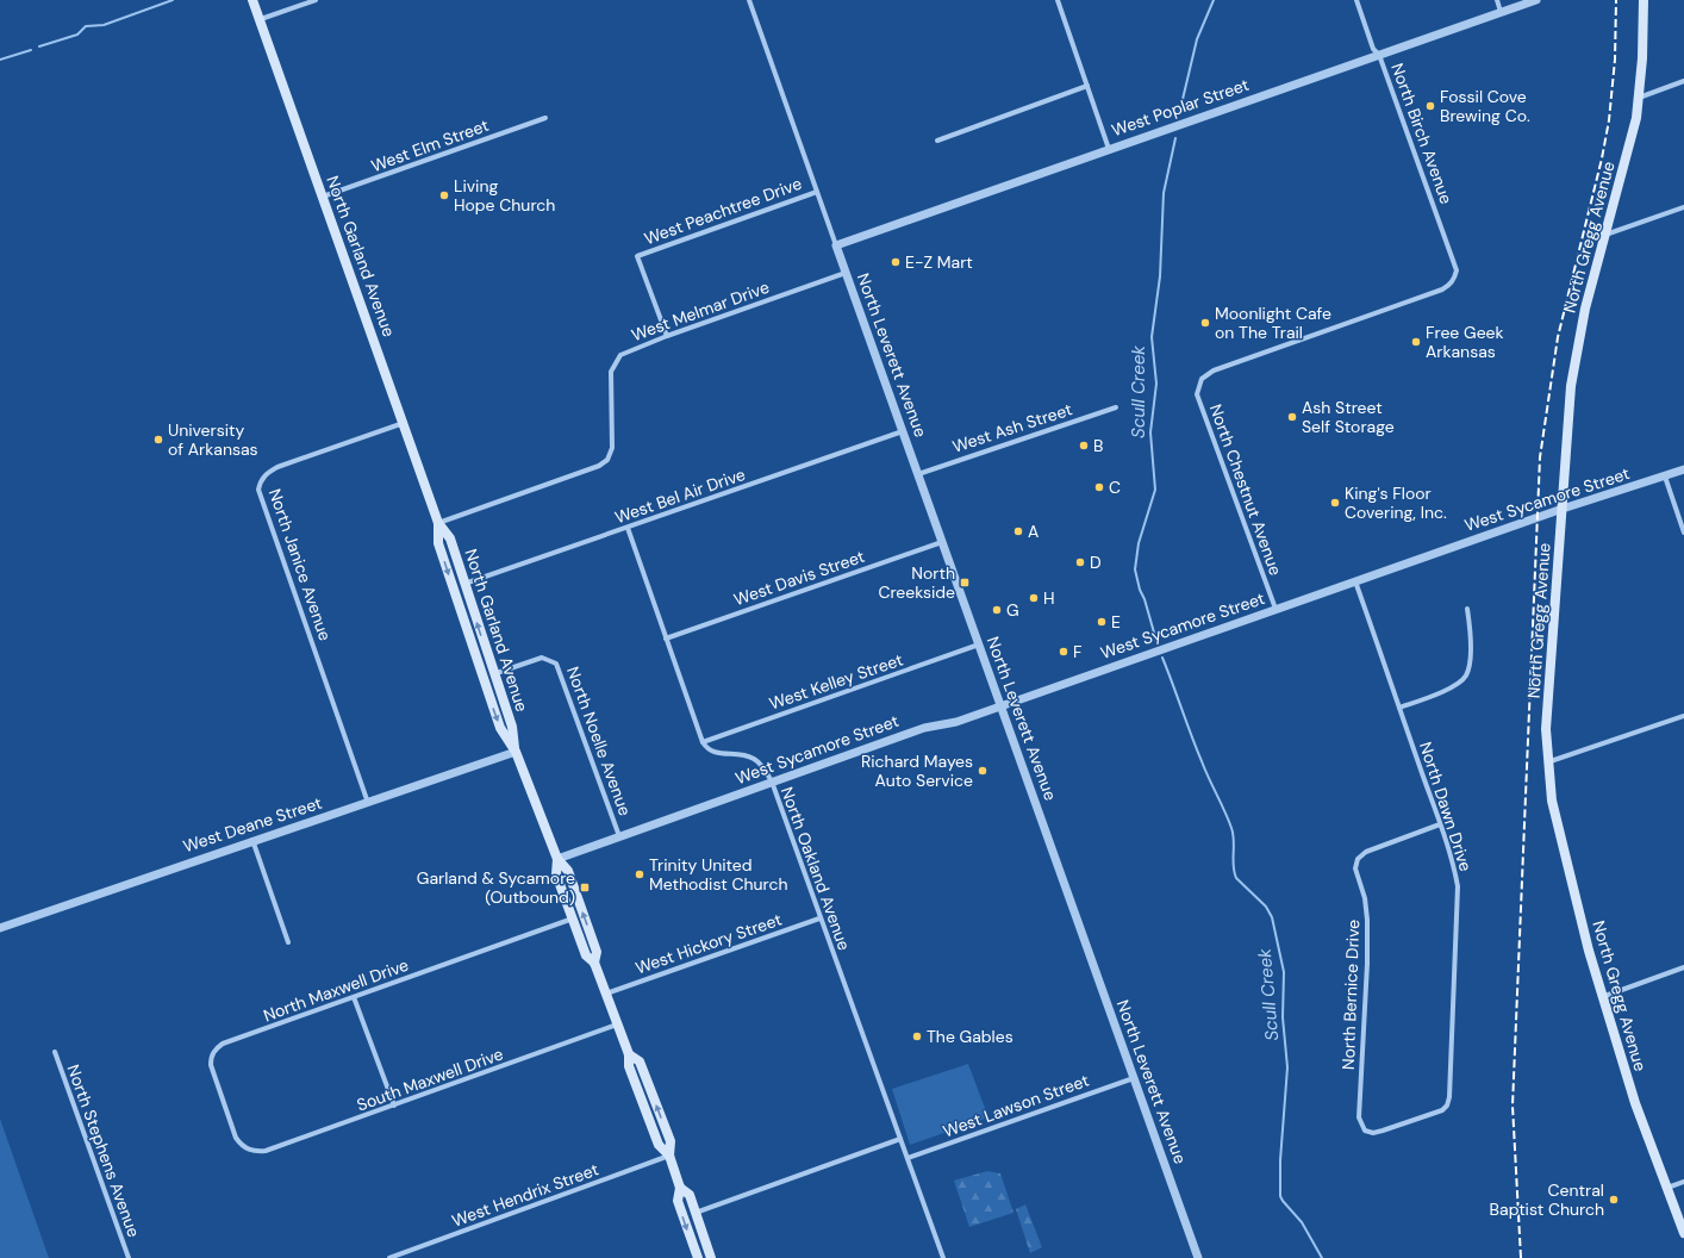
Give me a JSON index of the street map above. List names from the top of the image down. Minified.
{"streets":{"main road":["North Gregg Avenue","North Garland Avenue"],"street":["West Poplar Street","North Birch Avenue","West Elm Street","West Peachtree Drive","West Melmar Drive","North Leverett Avenue","West Ash Street","North Chestnut Avenue","West Bel Air Drive","West Sycamore Street","North Janice Avenue","West Davis Street","West Kelley Street","North Noelle Avenue","North Dawn Drive","West Deane Street","North Oakland Avenue","West Hickory Street","North Maxwell Drive","North Bernice Drive","South Maxwell Drive","West Lawson Street","North Stephens Avenue","West Hendrix Street"]},"crossings":[["West Poplar Street","North Birch Avenue"],["West Poplar Street","North Leverett Avenue"],["North Birch Avenue","North Chestnut Avenue"],["West Elm Street","North Garland Avenue"],["West Peachtree Drive","West Melmar Drive"],["West Peachtree Drive","North Leverett Avenue"],["North Gregg Avenue","West Sycamore Street"],["North Garland Avenue","West Melmar Drive"],["North Garland Avenue","West Bel Air Drive"],["North Garland Avenue","West Sycamore Street"],["North Garland Avenue","North Janice Avenue"],["North Garland Avenue","North Noelle Avenue"],["North Garland Avenue","West Deane Street"],["North Garland Avenue","West Hickory Street"],["North Garland Avenue","North Maxwell Drive"],["North Garland Avenue","South Maxwell Drive"],["North Garland Avenue","West Hendrix Street"],["West Melmar Drive","North Leverett Avenue"],["North Leverett Avenue","West Ash Street"],["North Leverett Avenue","West Bel Air Drive"],["North Leverett Avenue","West Sycamore Street"],["North Leverett Avenue","West Davis Street"],["North Leverett Avenue","West Kelley Street"],["North Leverett Avenue","West Lawson Street"],["North Chestnut Avenue","West Sycamore Street"],["West Sycamore Street","North Noelle Avenue"],["West Sycamore Street","North Dawn Drive"],["West Sycamore Street","North Oakland Avenue"],["North Janice Avenue","West Deane Street"],["West Kelley Street","North Oakland Avenue"],["North Dawn Drive","North Bernice Drive"],["North Oakland Avenue","West Hickory Street"],["North Oakland Avenue","West Lawson Street"],["North Maxwell Drive","South Maxwell Drive"]],"water":["Scull Creek"],"places":{"other":["Fossil Cove Brewing Co.","Living Hope Church","E-Z Mart","Moonlight Cafe on The Trail","Free Geek Arkansas","Ash Street Self Storage","University of Arkansas","B","C","King's Floor Covering, Inc.","A","D","H","G","E","F","Richard Mayes Auto Service","Trinity United Methodist Church","The Gables","Central Baptist Church"],"transit":["North Creekside","Garland & Sycamore (Outbound)"]}}
